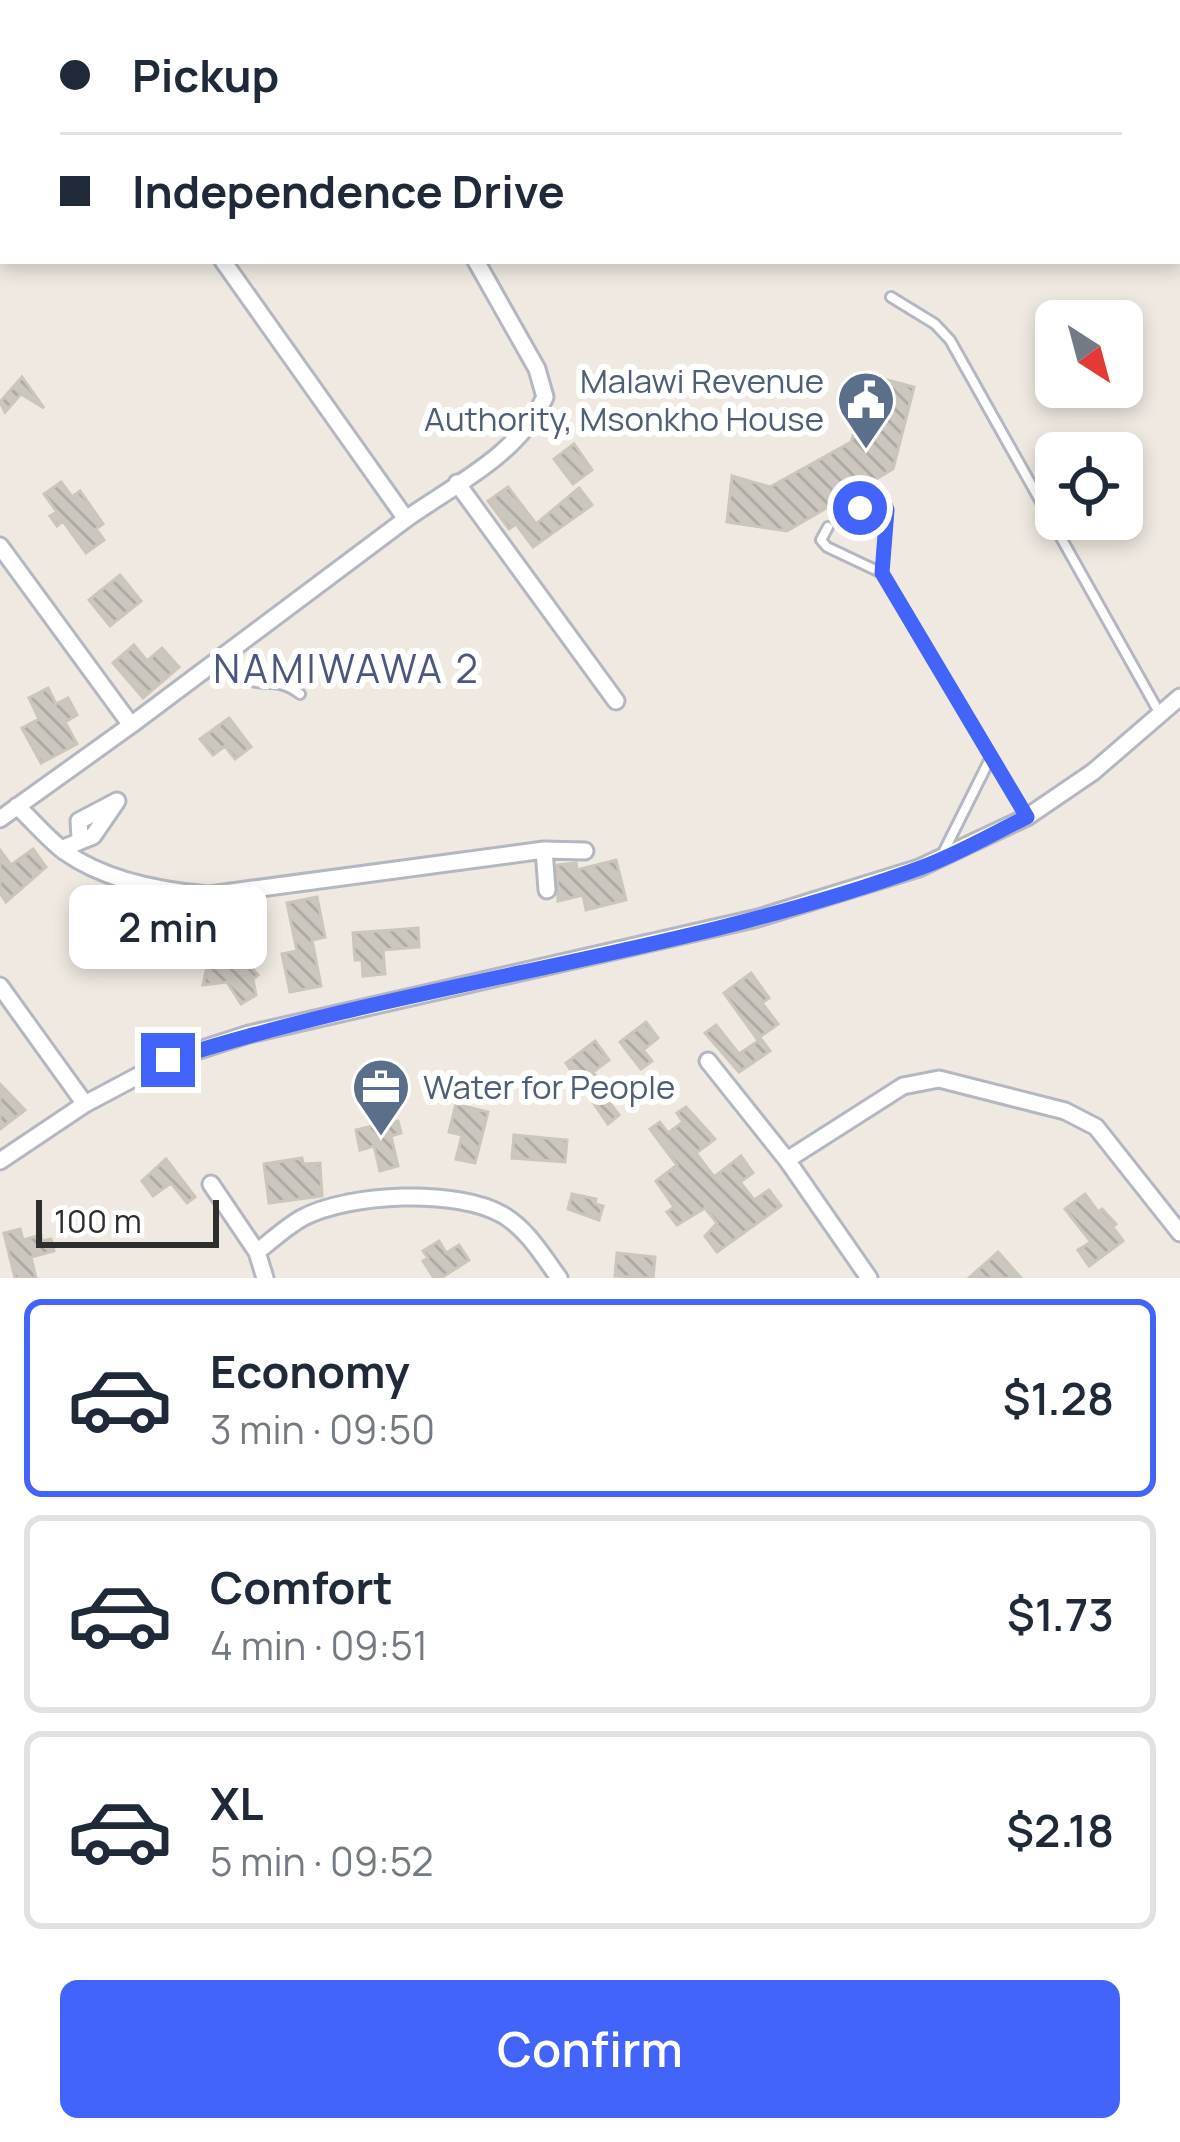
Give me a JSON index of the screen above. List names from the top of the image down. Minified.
{"districts":["NAMIWAWA 2"],"places":{"public building":["Malawi Revenue Authority, Msonkho House"],"office":["Water for People"]},"scale_bar":"100 m","north":"bottom right","page":{"banner":["Pickup","Independence Drive"],"bubble":"2 min","scale":"100 m","list":[{"name":"Economy","note":"3 min · 09:50","value":"$1.28"},{"name":"Comfort","note":"4 min · 09:51","value":"$1.73"},{"name":"XL","note":"5 min · 09:52","value":"$2.18"}],"buttons":"Confirm"}}
